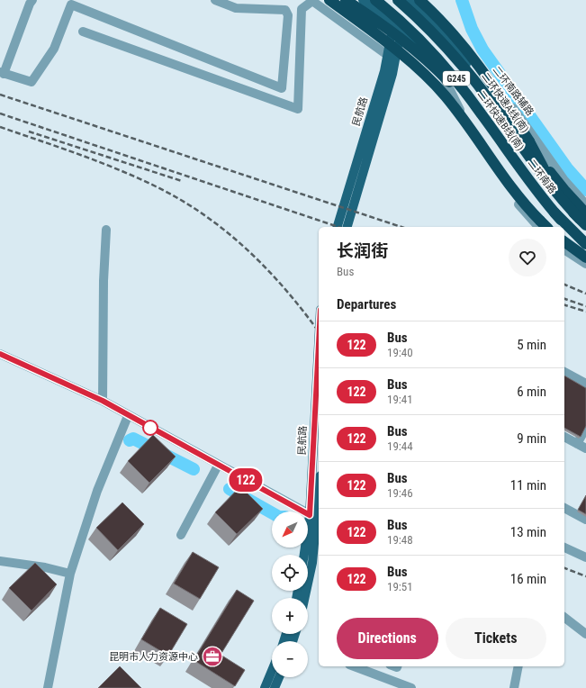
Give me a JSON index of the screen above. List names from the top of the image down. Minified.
{"streets":{"highway":["二环快速A线(南)","二环快速B线(南)"],"main road":["G245","民航路","二环南路"],"street":["二环南路辅路"]},"crossings":[["二环南路辅路","民航路"],["二环南路辅路","二环南路"],["民航路","二环南路"],["二环快速B线(南)","二环南路"]],"places":{"office":["昆明市人力资源中心"]},"lines":["bus line 122"],"north":"bottom left","page":{"on_map":"122","heading":[["长润街","Bus"],"Departures"],"list":[{"mark":"122","name":"Bus","note":"19:40","value":"5 min"},{"mark":"122","name":"Bus","note":"19:41","value":"6 min"},{"mark":"122","name":"Bus","note":"19:44","value":"9 min"},{"mark":"122","name":"Bus","note":"19:46","value":"11 min"},{"mark":"122","name":"Bus","note":"19:48","value":"13 min"},{"mark":"122","name":"Bus","note":"19:51","value":"16 min"}],"map_buttons":["+","−"],"buttons":["Directions","Tickets"]}}
